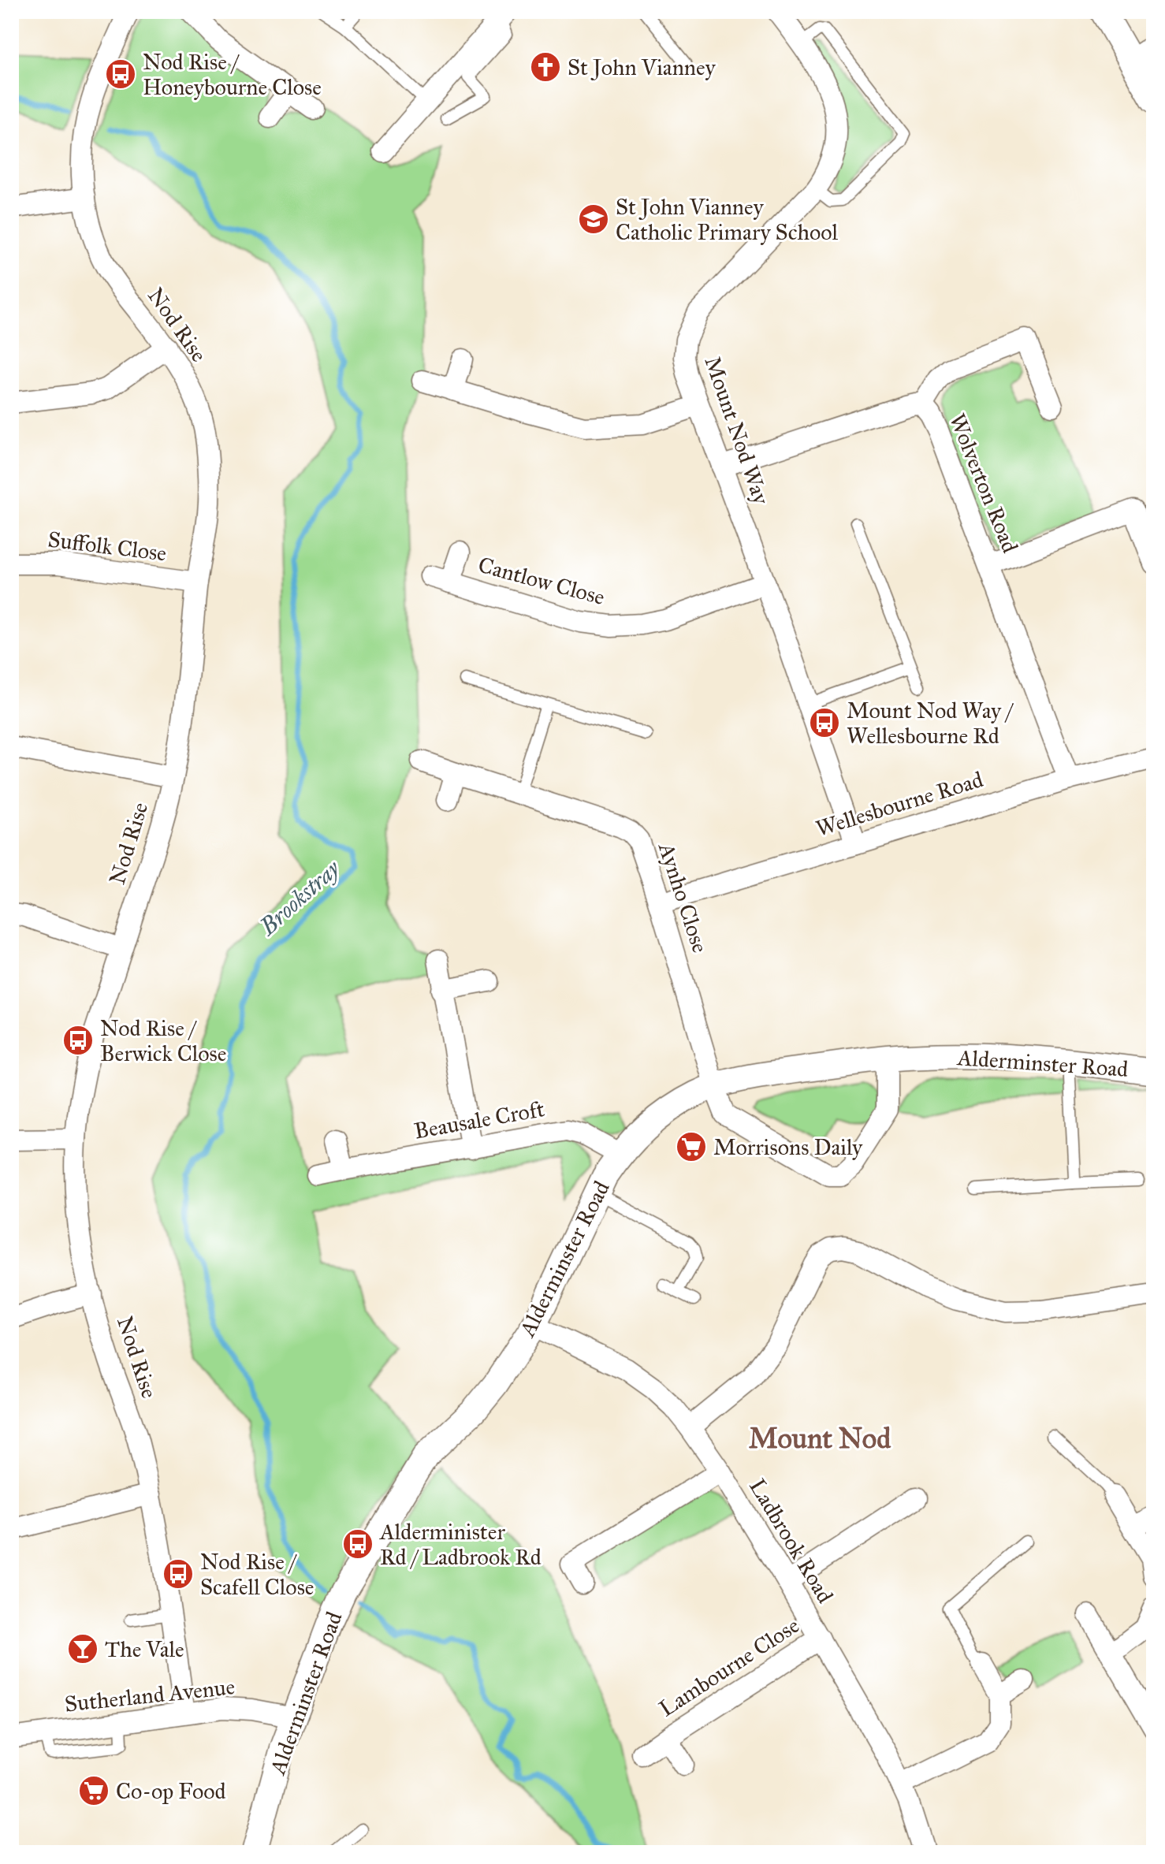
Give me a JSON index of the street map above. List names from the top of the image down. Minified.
{"streets":{"street":["Nod Rise","Mount Nod Way","Wolverton Road","Suffolk Close","Cantlow Close","Wellesbourne Road","Aynho Close","Alderminster Road","Beausale Croft","Ladbrook Road","Lambourne Close","Sutherland Avenue"]},"crossings":[["Nod Rise","Suffolk Close"],["Nod Rise","Sutherland Avenue"],["Mount Nod Way","Wolverton Road"],["Mount Nod Way","Cantlow Close"],["Mount Nod Way","Wellesbourne Road"],["Wolverton Road","Wellesbourne Road"],["Wellesbourne Road","Aynho Close"],["Aynho Close","Alderminster Road"],["Alderminster Road","Beausale Croft"],["Alderminster Road","Ladbrook Road"],["Alderminster Road","Sutherland Avenue"],["Ladbrook Road","Lambourne Close"]],"districts":["Mount Nod"],"water":["Brookstray"],"places":{"church":["St John Vianney"],"bus stop":["Nod Rise / Honeybourne Close","Mount Nod Way / Wellesbourne Rd","Nod Rise / Berwick Close","Alderminister Rd / Ladbrook Rd","Nod Rise / Scafell Close"],"school or university":["St John Vianney Catholic Primary School"],"supermarket":["Morrisons Daily","Co-op Food"],"bar":["The Vale"]}}
